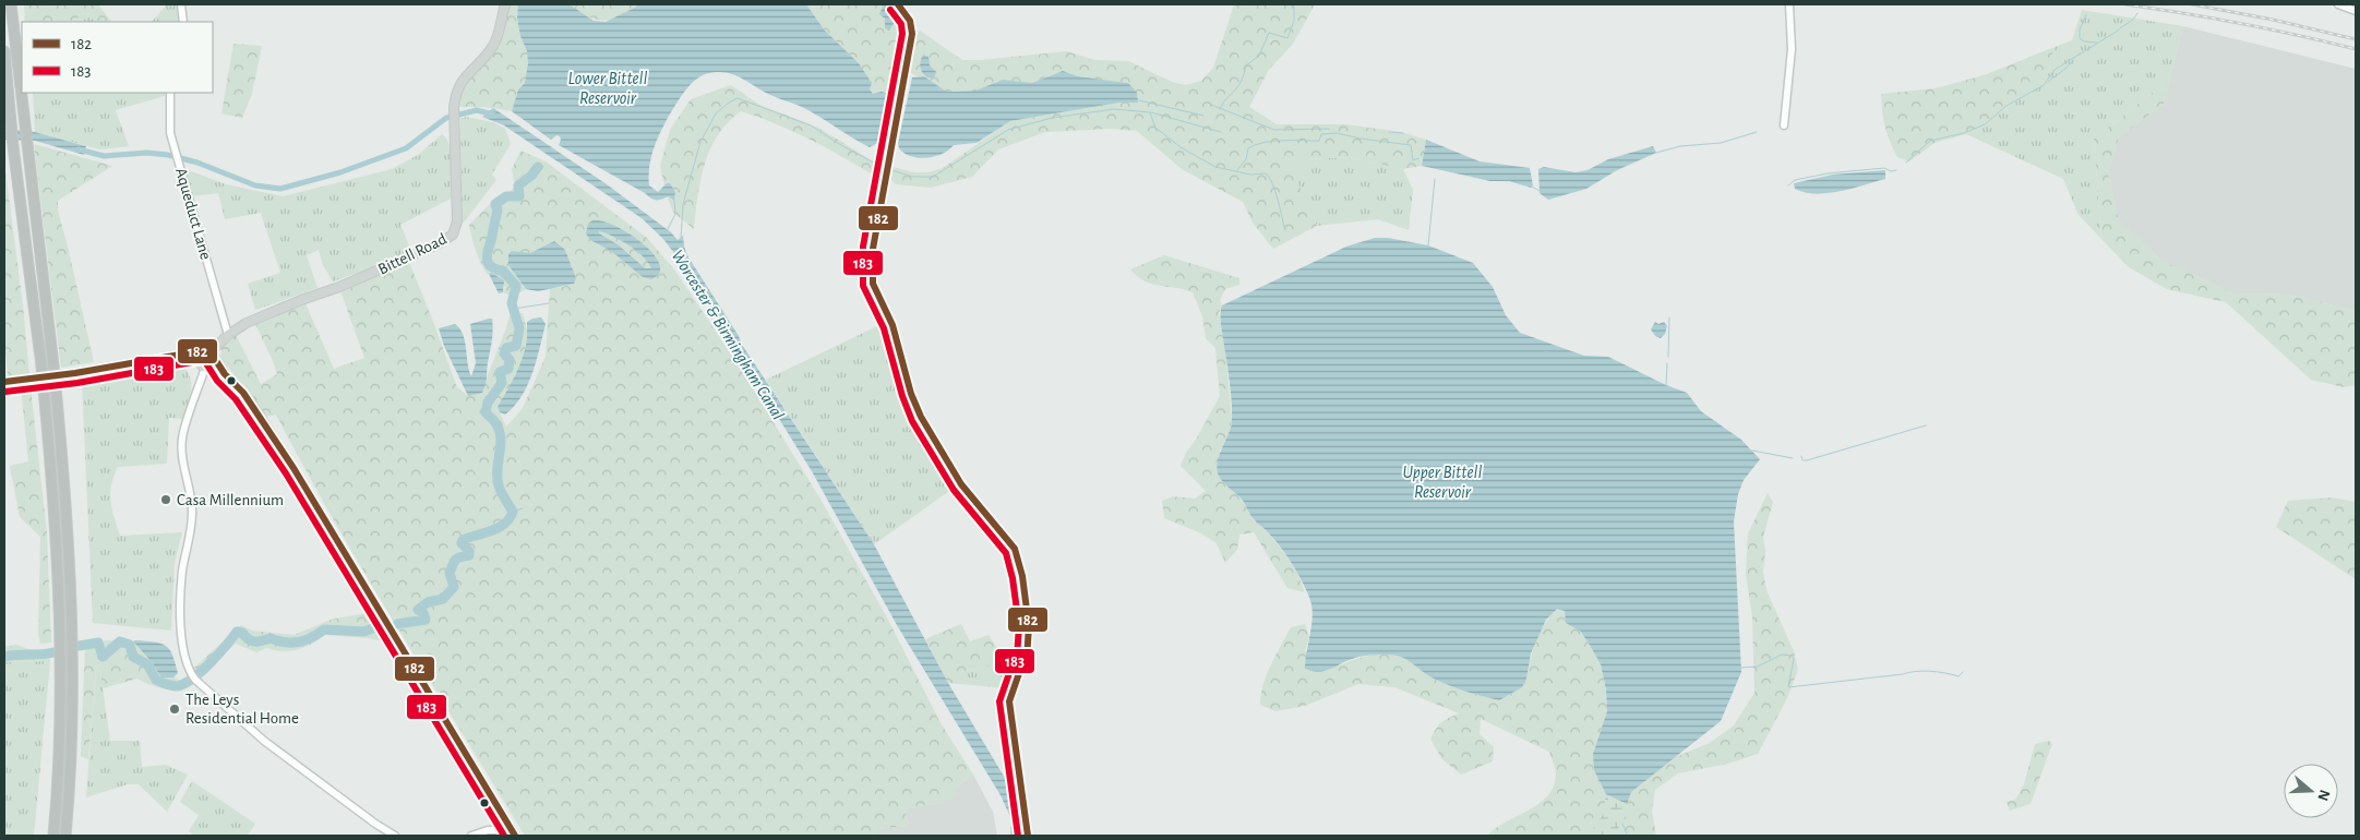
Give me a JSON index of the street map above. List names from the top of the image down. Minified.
{"streets":{"main road":["Bittell Road"],"street":["Aqueduct Lane"]},"crossings":[["Aqueduct Lane","Bittell Road"]],"water":["Lower Bittell Reservoir","Worcester & Birmingham Canal","Upper Bittell Reservoir"],"places":["Casa Millennium","The Leys Residential Home"],"lines":["transit line 182","transit line 183"],"legend":["182","183"],"north":"right"}
